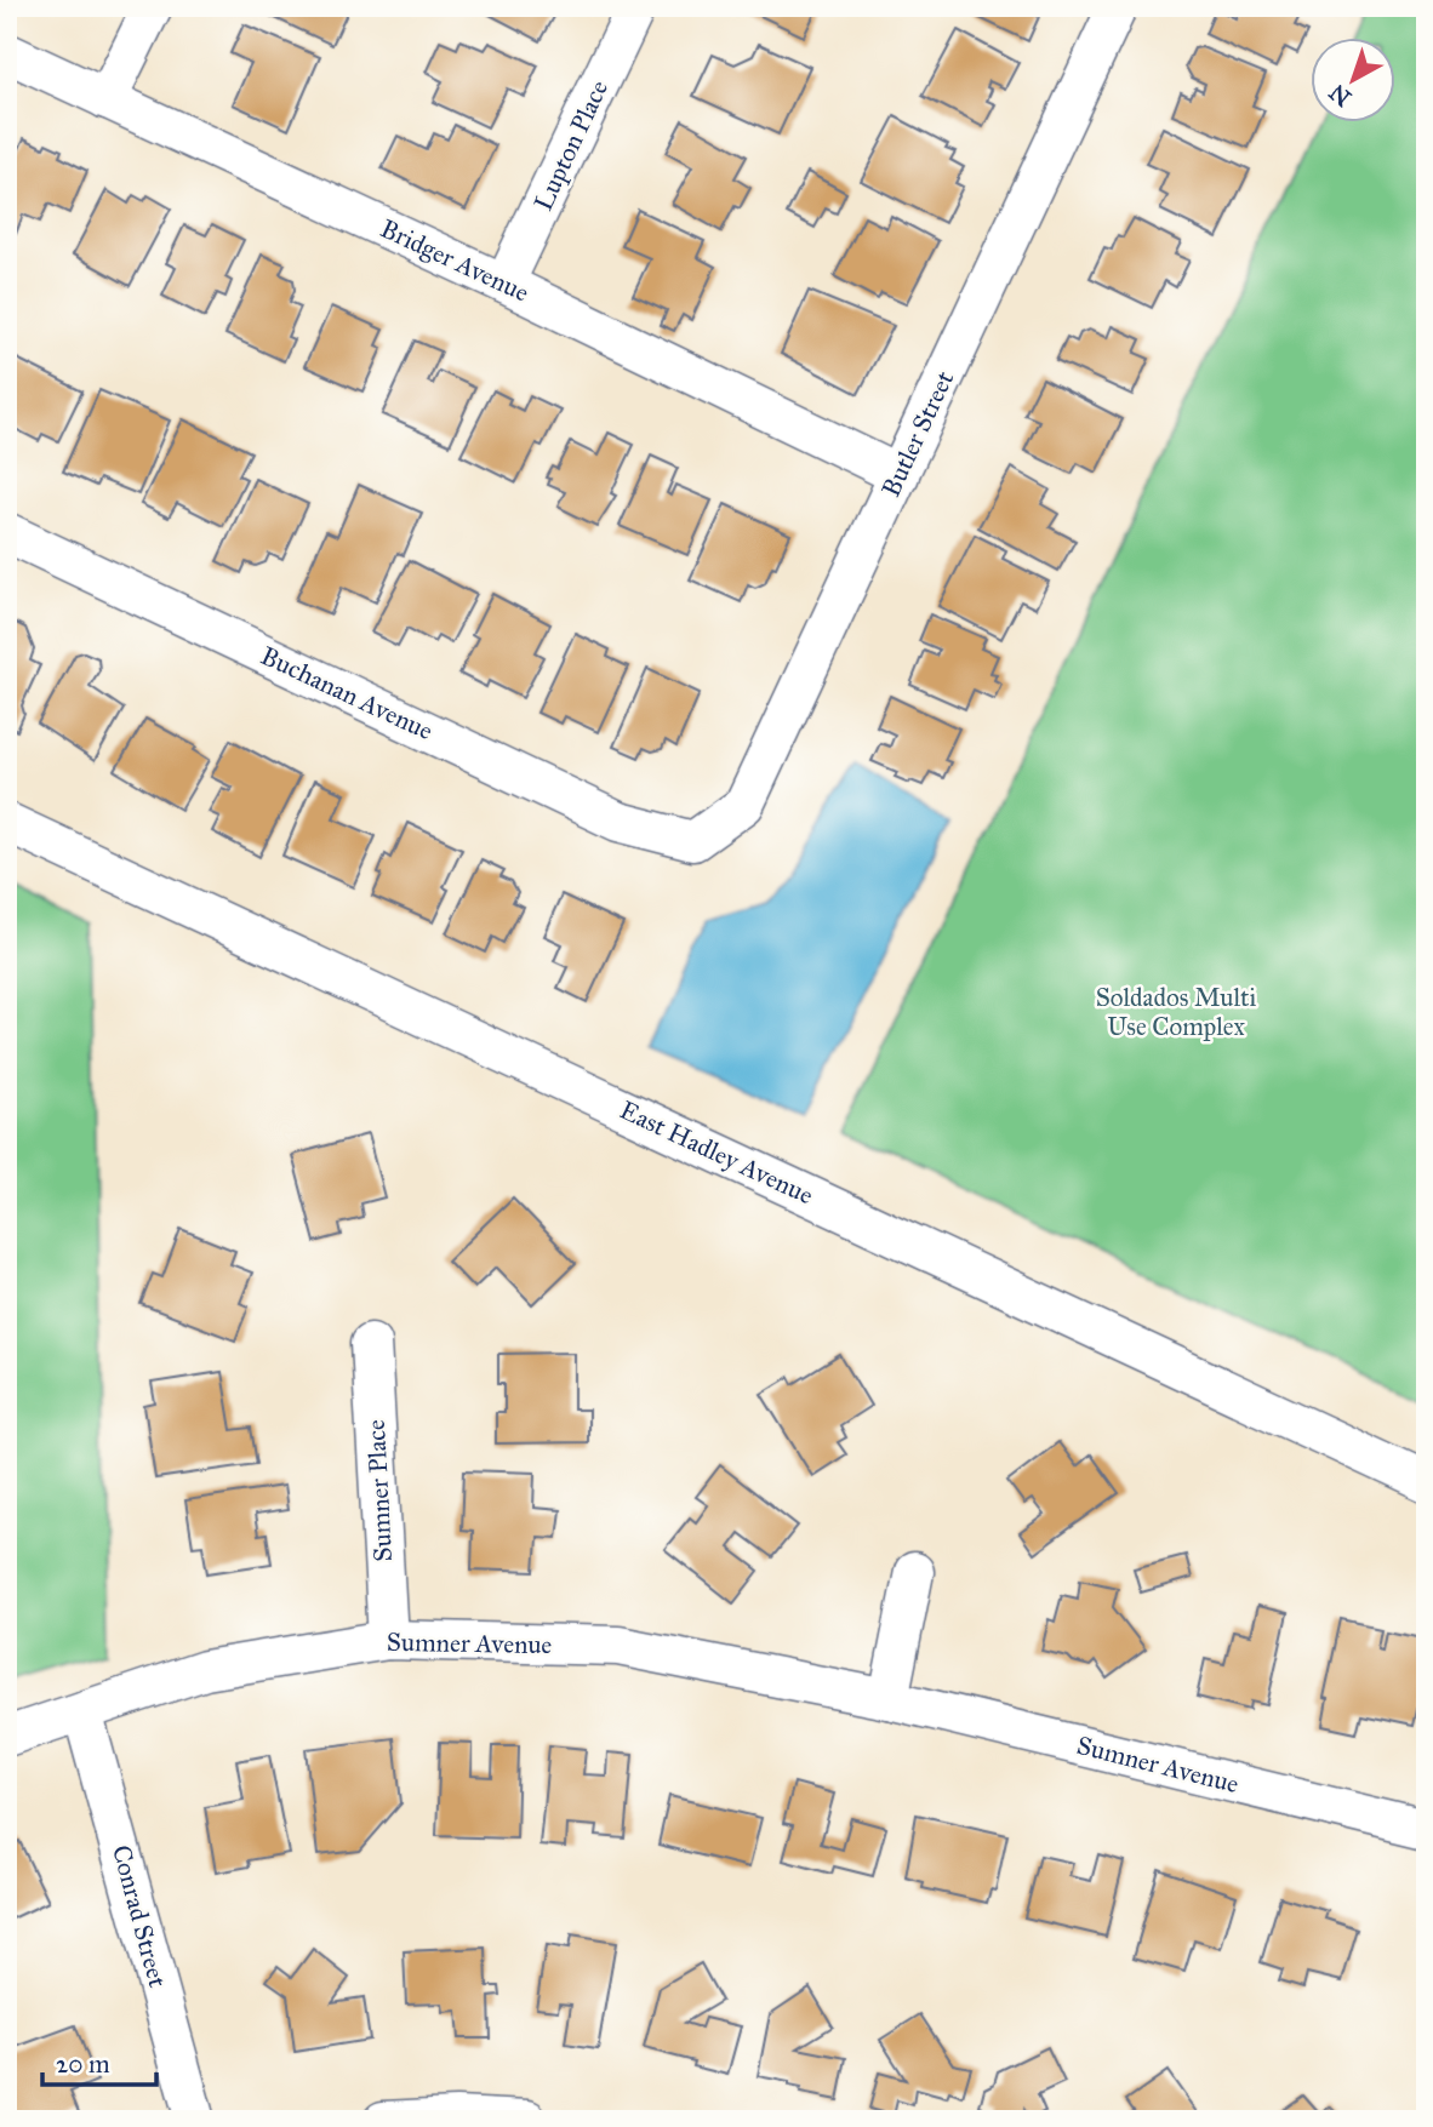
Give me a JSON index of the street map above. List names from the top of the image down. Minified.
{"streets":{"street":["Lupton Place","Bridger Avenue","Butler Street","Buchanan Avenue","East Hadley Avenue","Sumner Place","Sumner Avenue","Conrad Street"]},"crossings":[["Lupton Place","Bridger Avenue"],["Bridger Avenue","Butler Street"],["Butler Street","Buchanan Avenue"],["Sumner Place","Sumner Avenue"],["Sumner Avenue","Conrad Street"]],"parks":["Soldados Multi Use Complex"],"scale_bar":"20 m","north":"bottom left"}
